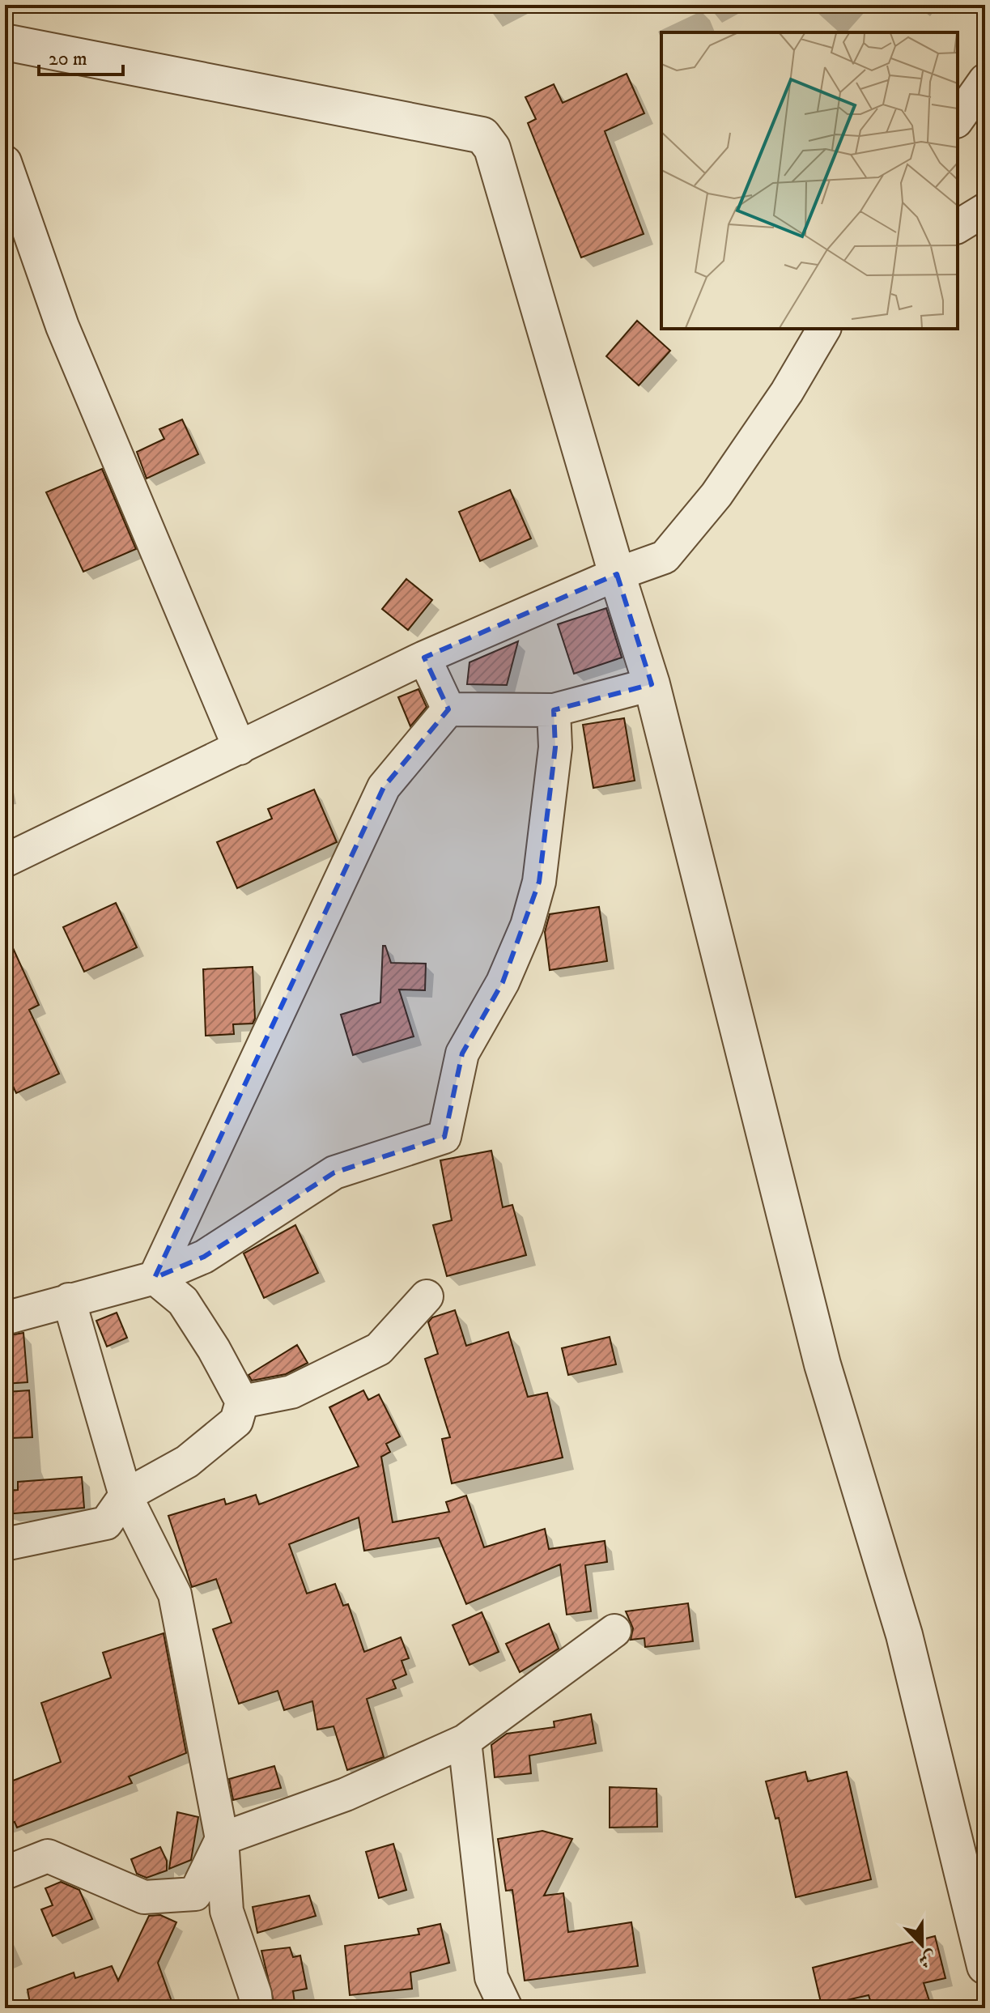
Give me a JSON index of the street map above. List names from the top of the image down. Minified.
{"scale_bar":"20 m","north":"bottom"}
